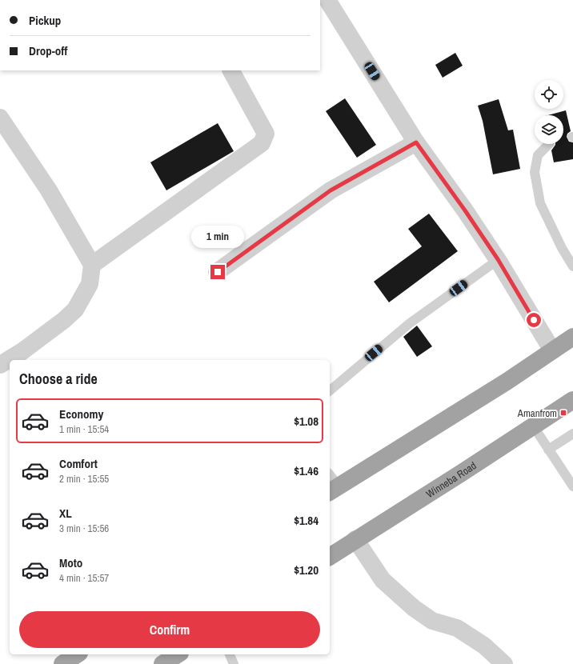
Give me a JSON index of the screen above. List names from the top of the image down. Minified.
{"streets":{"highway":["Winneba Road"]},"places":{"transit":["Amanfrom"]},"page":{"banner":["Pickup","Drop-off"],"bubble":"1 min","heading":"Choose a ride","list":[{"name":"Economy","note":"1 min · 15:54","value":"$1.08"},{"name":"Comfort","note":"2 min · 15:55","value":"$1.46"},{"name":"XL","note":"3 min · 15:56","value":"$1.84"},{"name":"Moto","note":"4 min · 15:57","value":"$1.20"}],"buttons":"Confirm"}}
